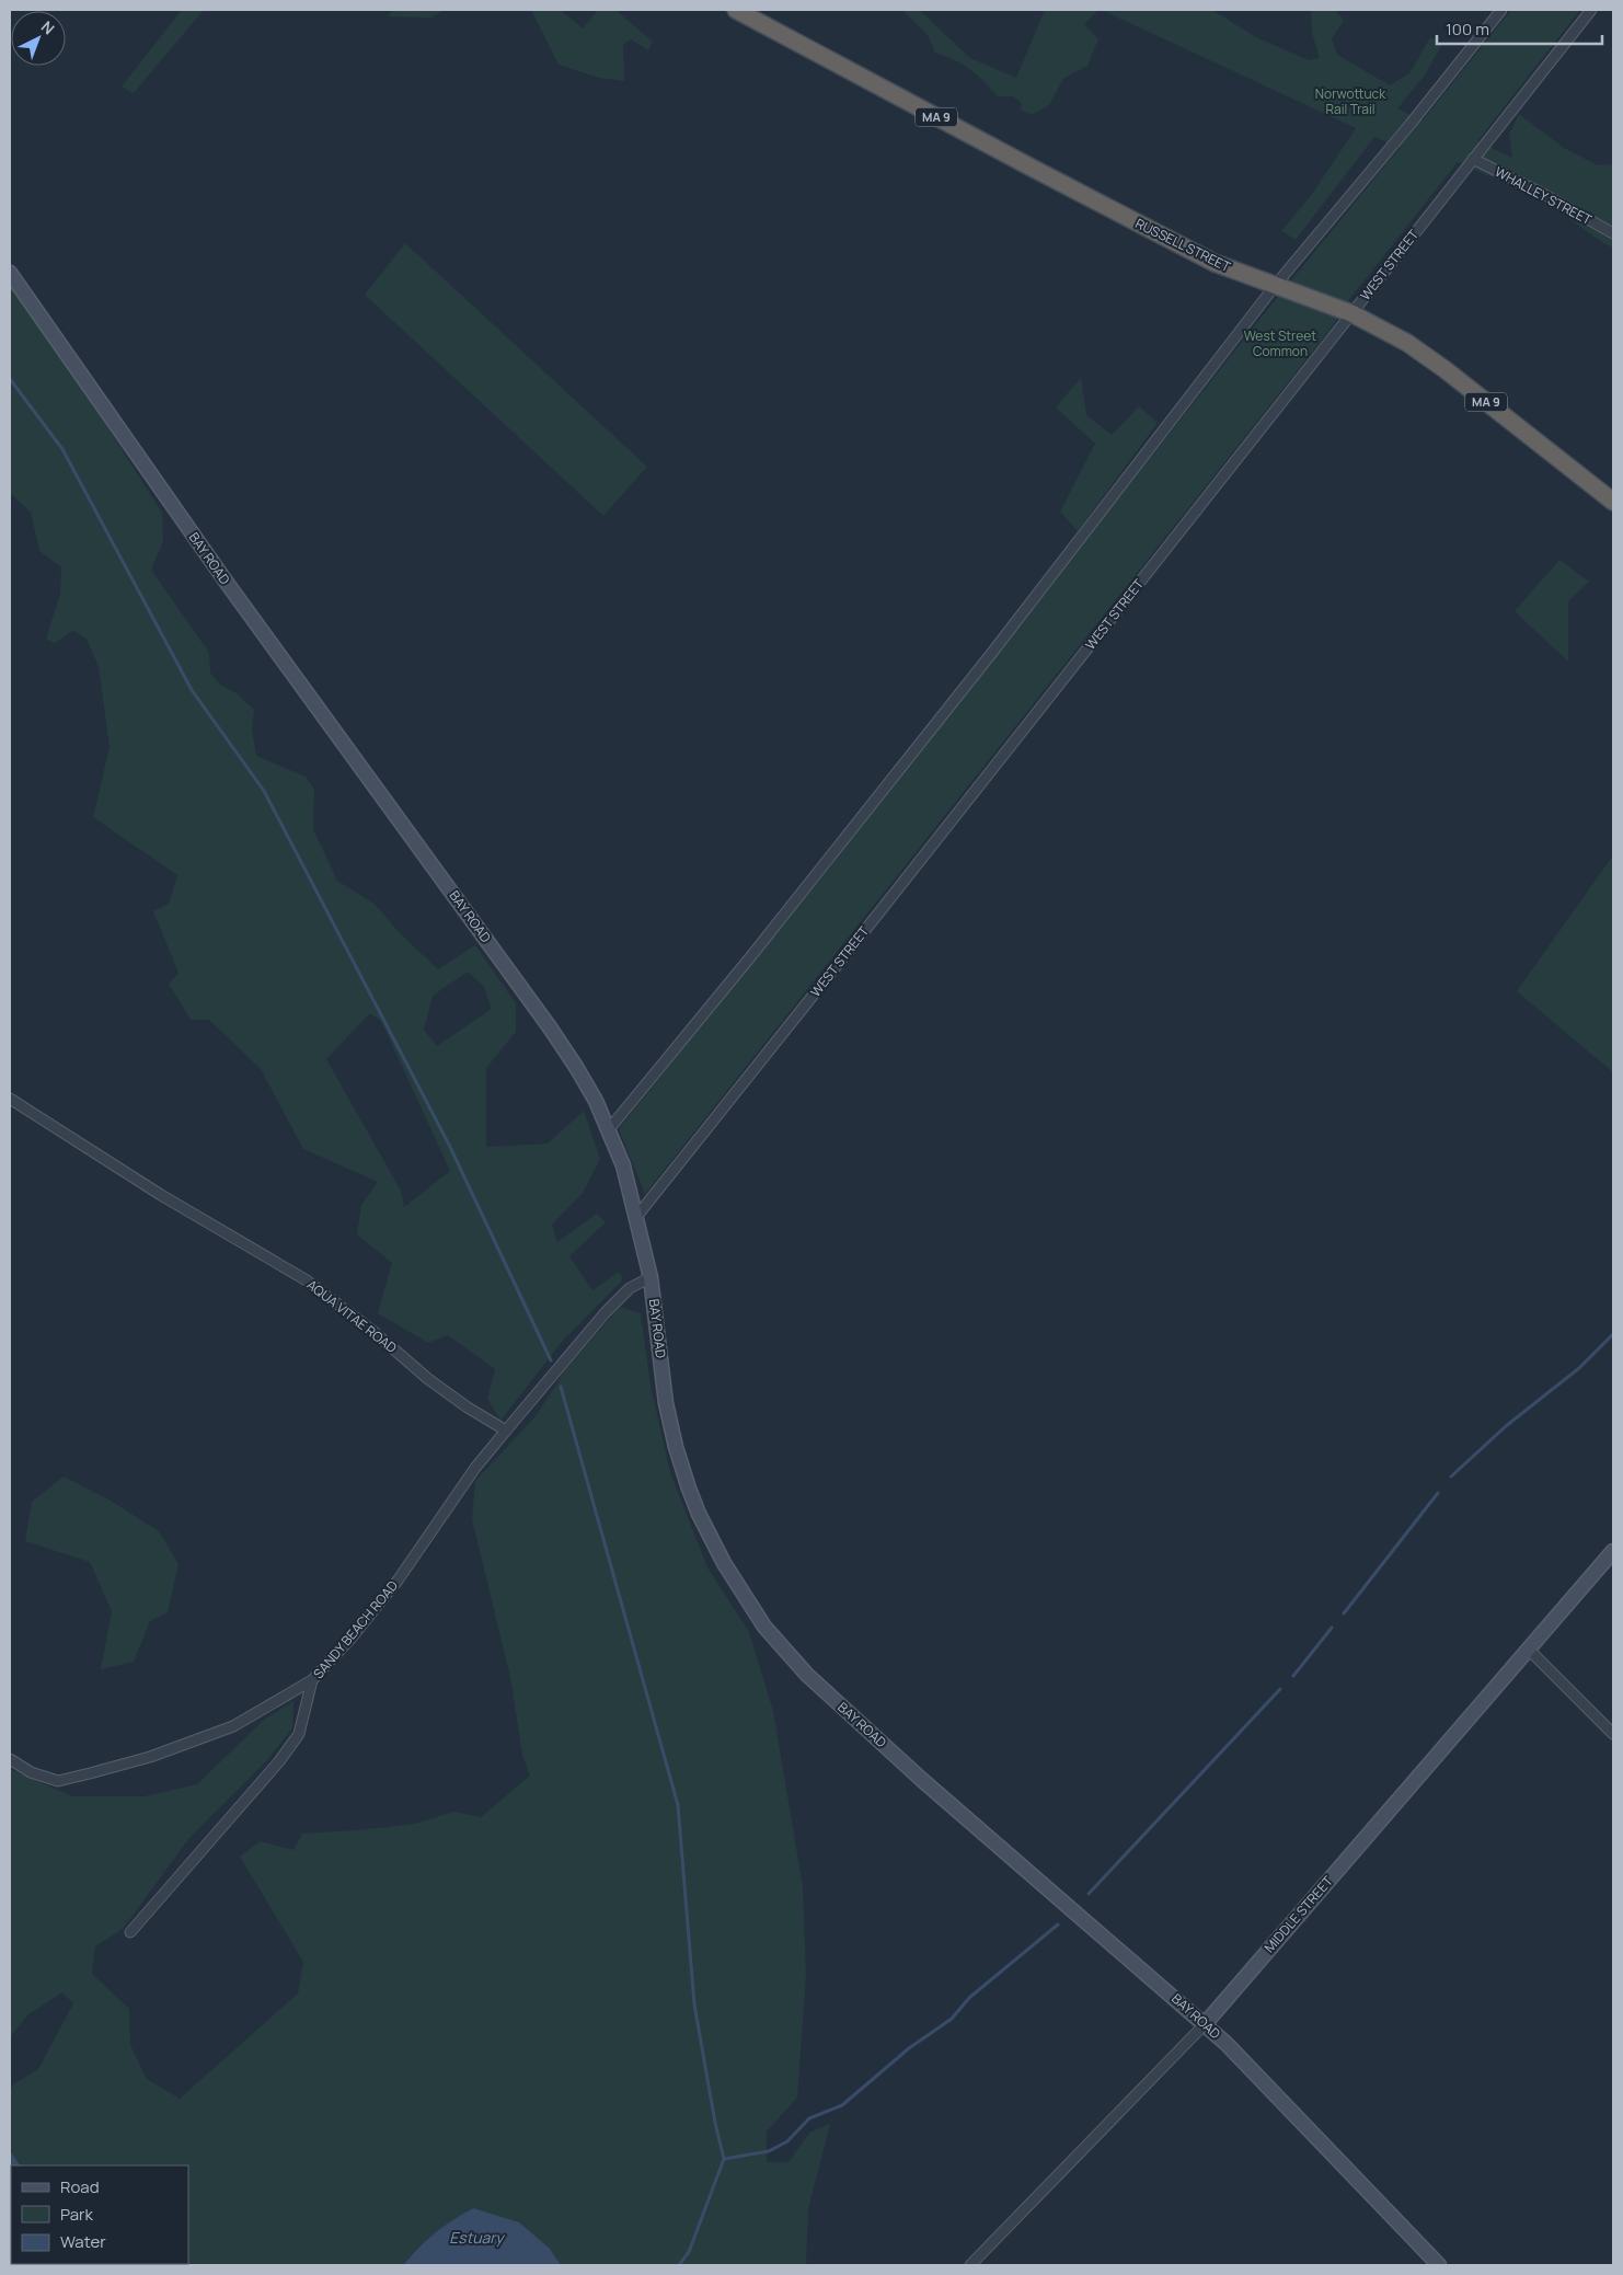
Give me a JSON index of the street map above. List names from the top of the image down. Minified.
{"streets":{"highway":["MA 9","RUSSELL STREET"],"main road":["BAY ROAD","MIDDLE STREET"],"street":["WHALLEY STREET","WEST STREET","AQUA VITAE ROAD","SANDY BEACH ROAD"]},"crossings":[["WHALLEY STREET","WEST STREET"],["RUSSELL STREET","WEST STREET"],["WEST STREET","BAY ROAD"],["BAY ROAD","MIDDLE STREET"],["AQUA VITAE ROAD","SANDY BEACH ROAD"]],"water":["Estuary"],"parks":["Norwottuck Rail Trail","West Street Common"],"legend":["Road","Park","Water"],"scale_bar":"100 m","north":"top right"}
